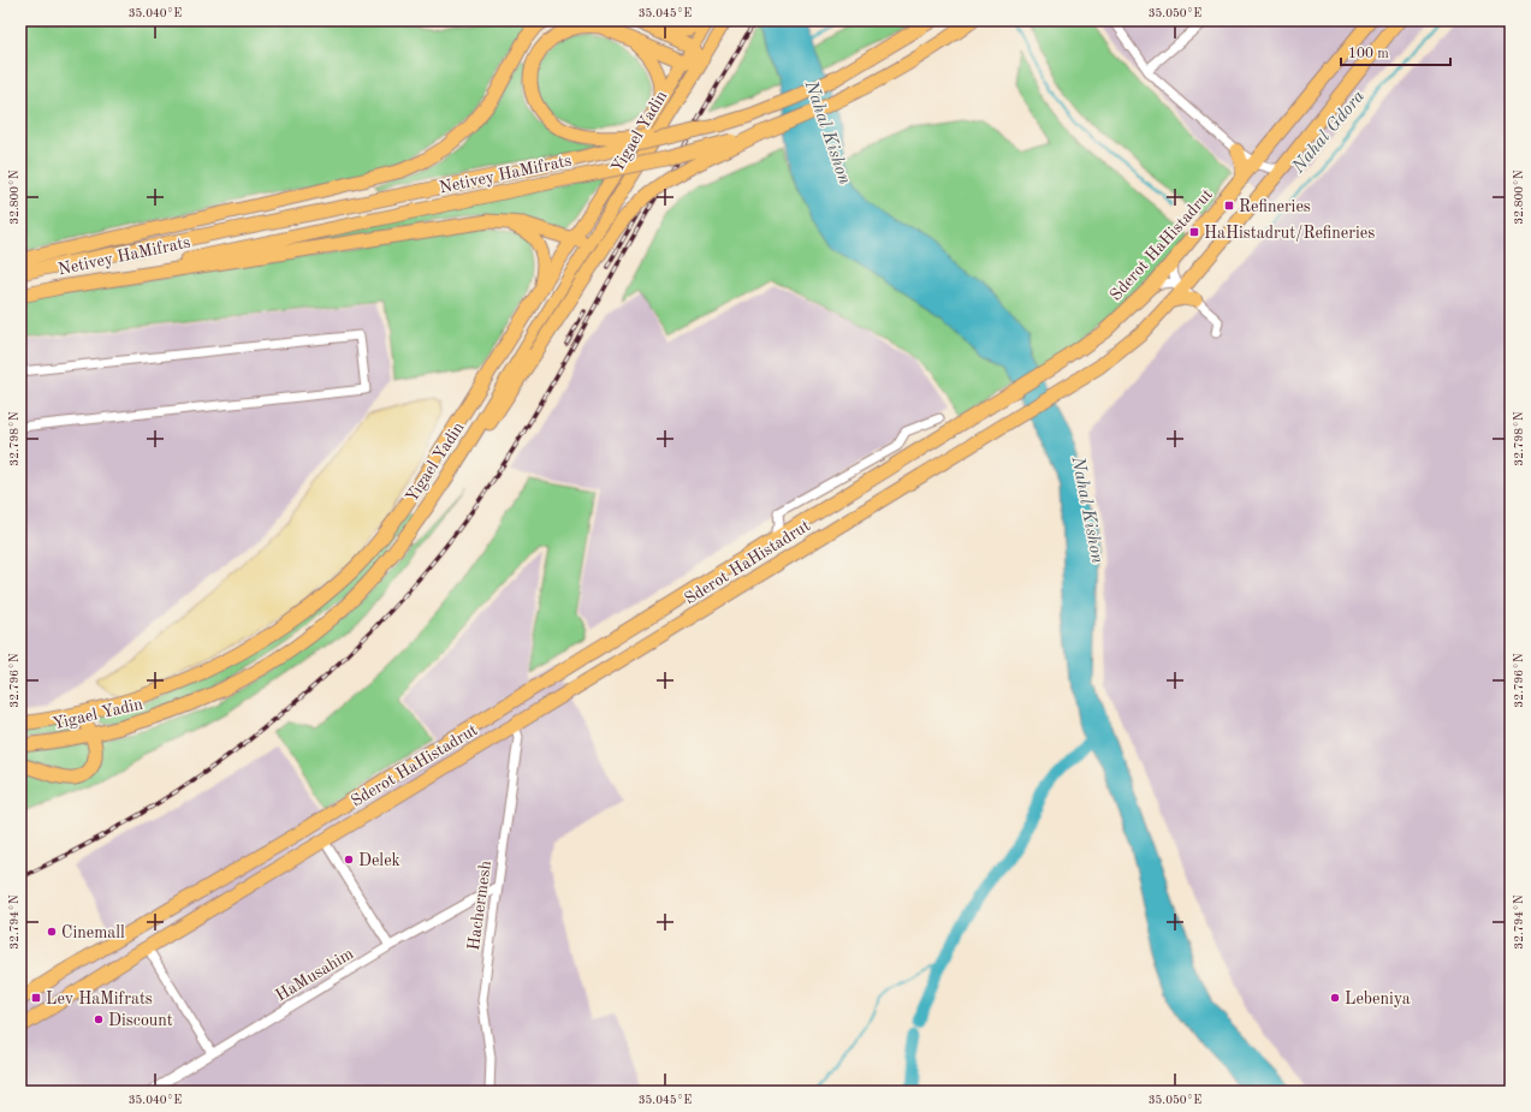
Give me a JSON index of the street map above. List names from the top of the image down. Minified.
{"streets":{"highway":["Yigael Yadin","Netivey HaMifrats","Sderot HaHistadrut"],"street":["Hachermesh","HaMusahim"]},"crossings":[["Sderot HaHistadrut","Hachermesh"],["Hachermesh","HaMusahim"]],"water":["Nahal Gdora","Nahal Kishon"],"places":{"transit":["Refineries","HaHistadrut/Refineries","Lev HaMifrats"],"other":["Delek","Cinemall","Lebeniya","Discount"]},"scale_bar":"100 m","coordinates":["35.040°E","35.045°E","35.050°E","32.800°N","32.798°N","32.796°N","32.794°N"]}
